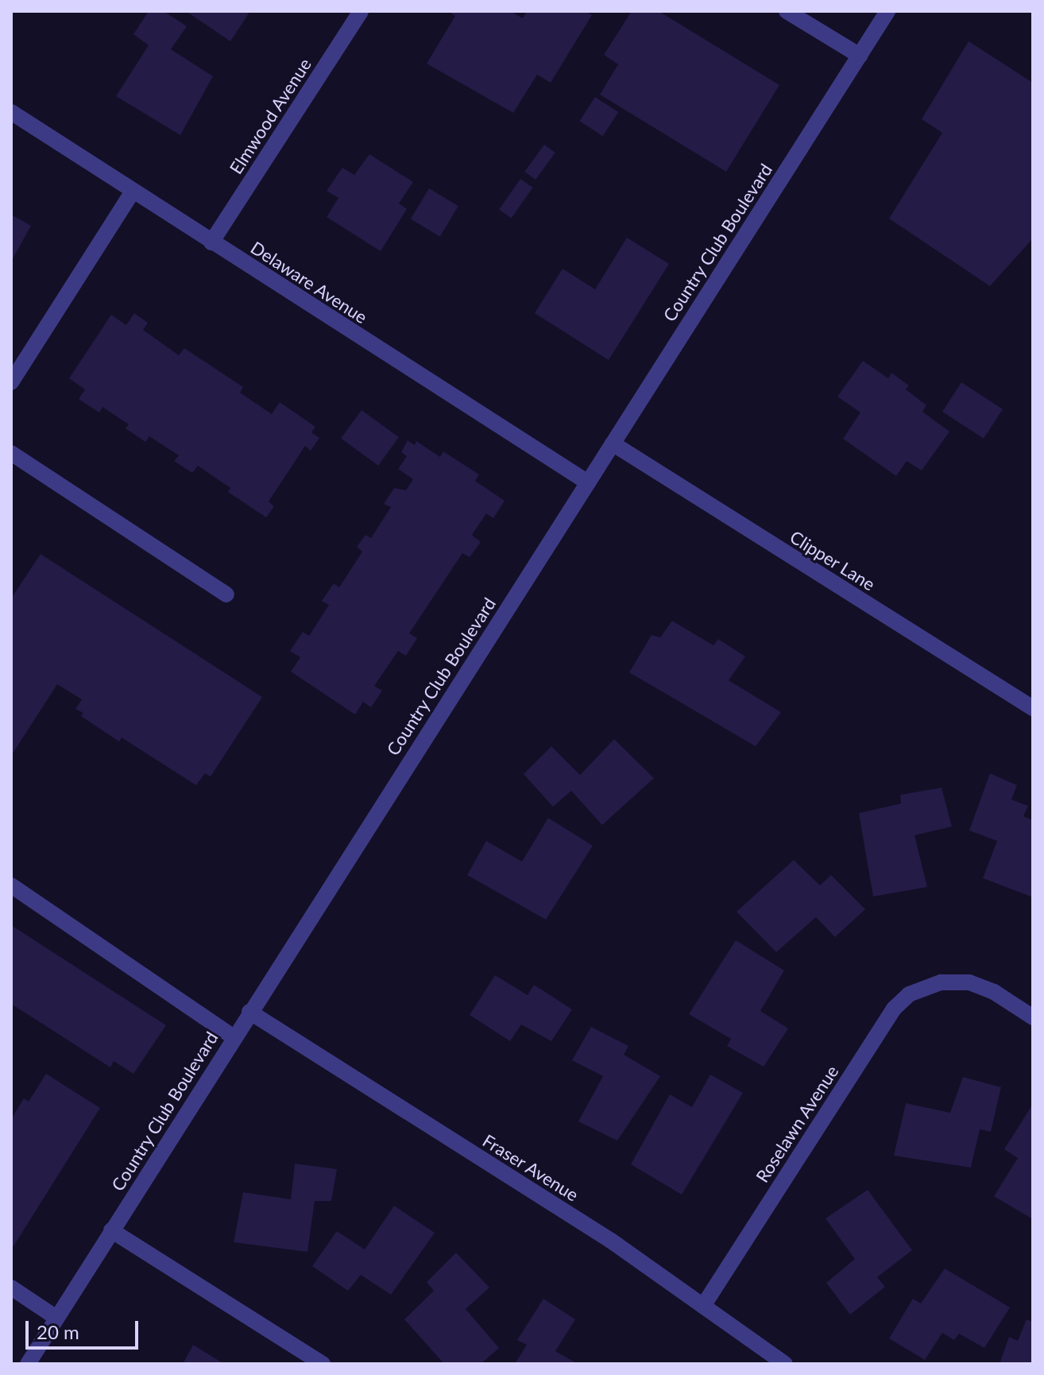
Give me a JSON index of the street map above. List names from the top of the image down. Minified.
{"streets":{"street":["Elmwood Avenue","Country Club Boulevard","Delaware Avenue","Clipper Lane","Roselawn Avenue","Fraser Avenue"]},"crossings":[["Elmwood Avenue","Delaware Avenue"],["Country Club Boulevard","Delaware Avenue"],["Country Club Boulevard","Clipper Lane"],["Country Club Boulevard","Fraser Avenue"],["Roselawn Avenue","Fraser Avenue"]],"scale_bar":"20 m"}
